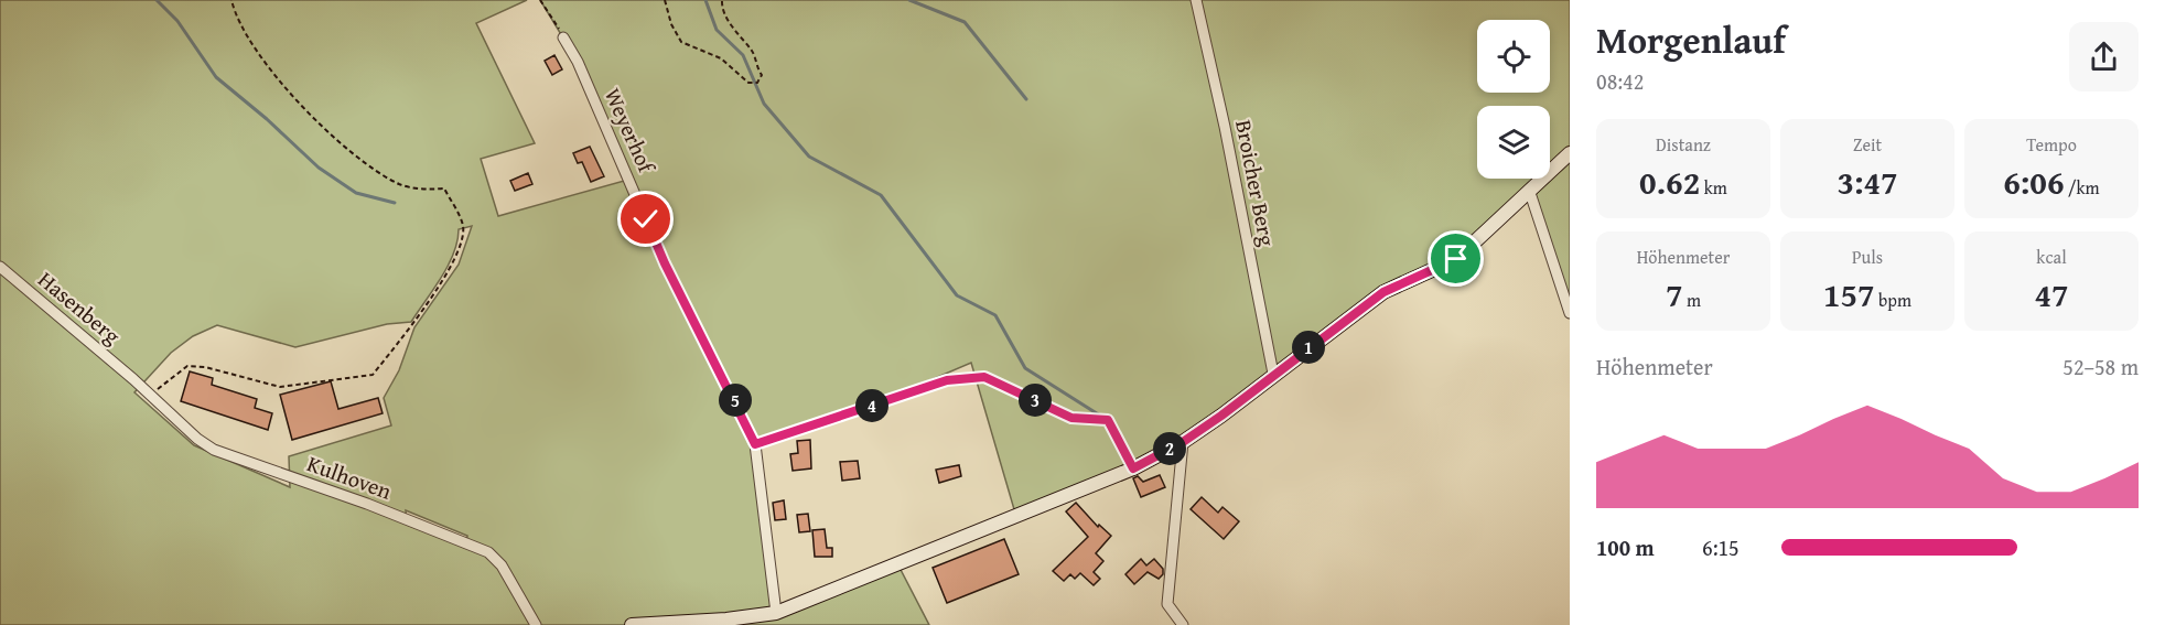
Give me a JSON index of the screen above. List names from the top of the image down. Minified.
{"streets":{"street":["Weyerhof","Broicher Berg","Hasenberg","Kulhoven"]},"crossings":[["Hasenberg","Kulhoven"]],"page":{"heading":["Morgenlauf","08:42"],"stats":[["Distanz","0.62 km"],["Zeit","3:47"],["Tempo","6:06 /km"],["Höhenmeter","7 m"],["Puls","157 bpm"],["kcal","47"]],"pins":["1","3","5","4","2"],"chart":["Höhenmeter","52–58 m"],"list":[{"name":"100 m","note":"6:15"}]}}
